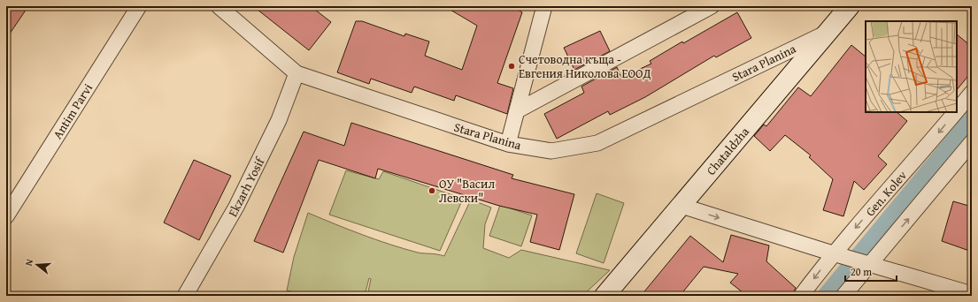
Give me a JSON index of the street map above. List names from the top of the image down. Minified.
{"streets":{"street":["Stara Planina","Antim Parvi","Chataldzha","Ekzarh Yosif","Gen. Kolev"]},"crossings":[["Stara Planina","Chataldzha"],["Stara Planina","Ekzarh Yosif"]],"places":["Счетоводна къща - Евгения Николова ЕООД","ОУ \"Васил Левски\""],"scale_bar":"20 m","north":"left"}
